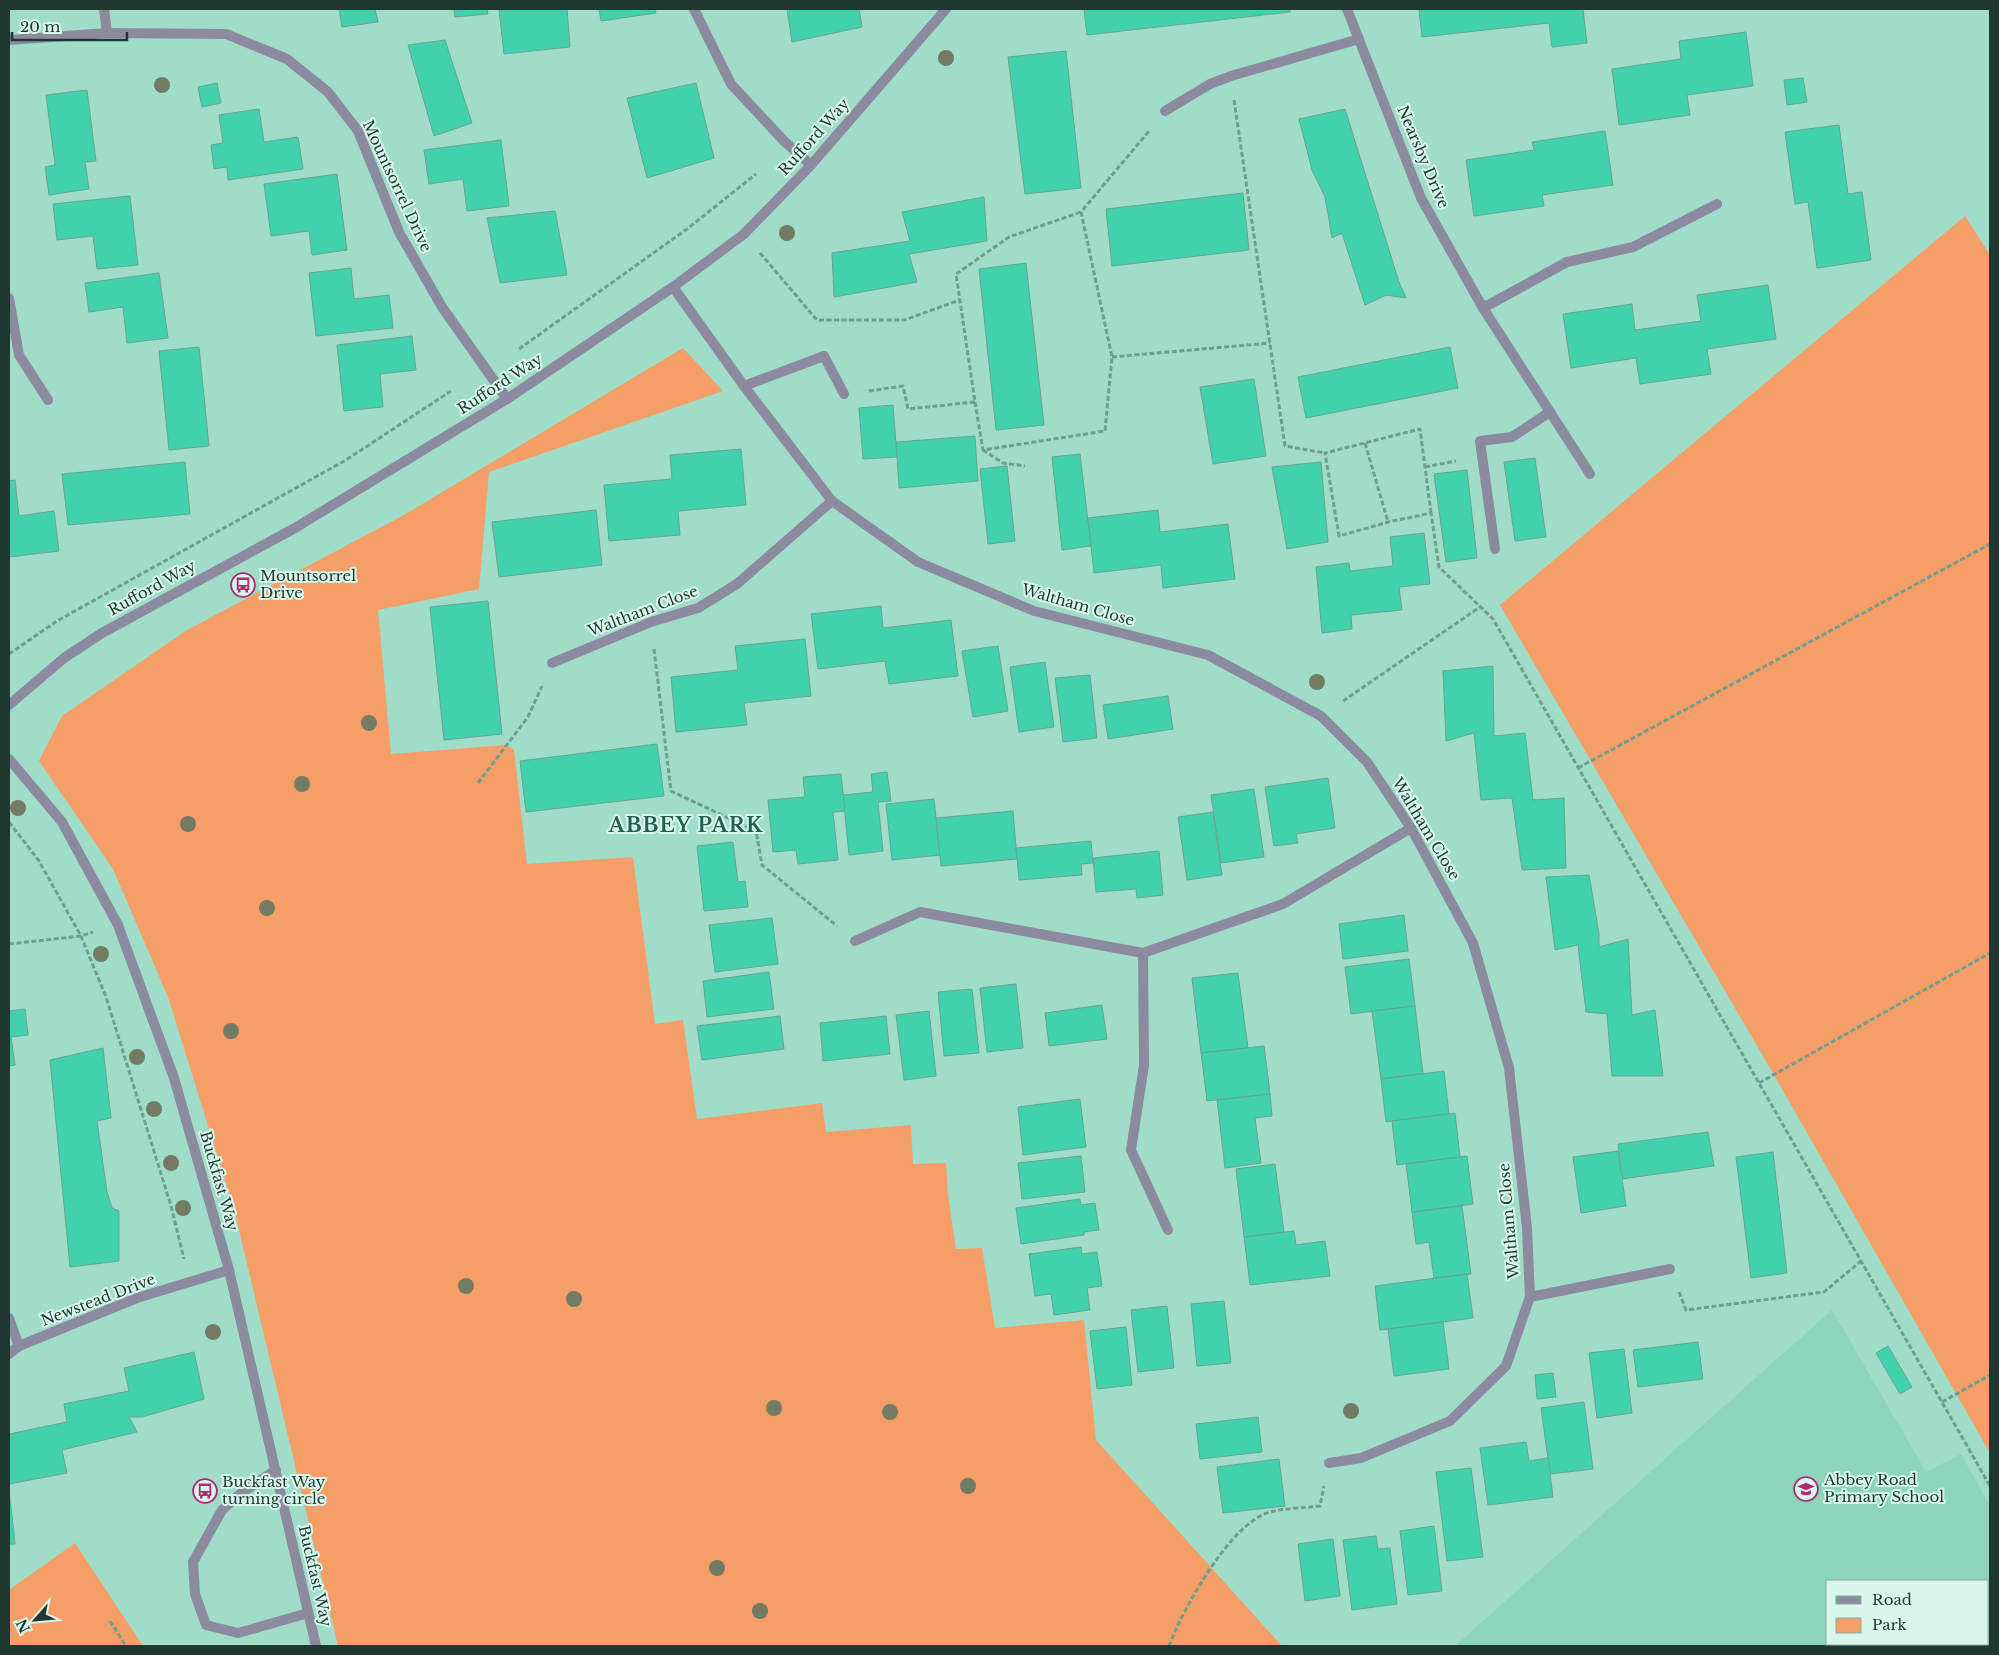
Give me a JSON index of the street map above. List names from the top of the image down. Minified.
{"streets":{"street":["Rufford Way","Nearsby Drive","Mountsorrel Drive","Waltham Close","Buckfast Way","Newstead Drive"]},"crossings":[["Rufford Way","Mountsorrel Drive"],["Rufford Way","Waltham Close"],["Buckfast Way","Newstead Drive"]],"districts":["ABBEY PARK"],"places":{"bus stop":["Mountsorrel Drive","Buckfast Way turning circle"],"school or university":["Abbey Road Primary School"]},"legend":["Road","Park"],"scale_bar":"20 m","north":"bottom left"}
